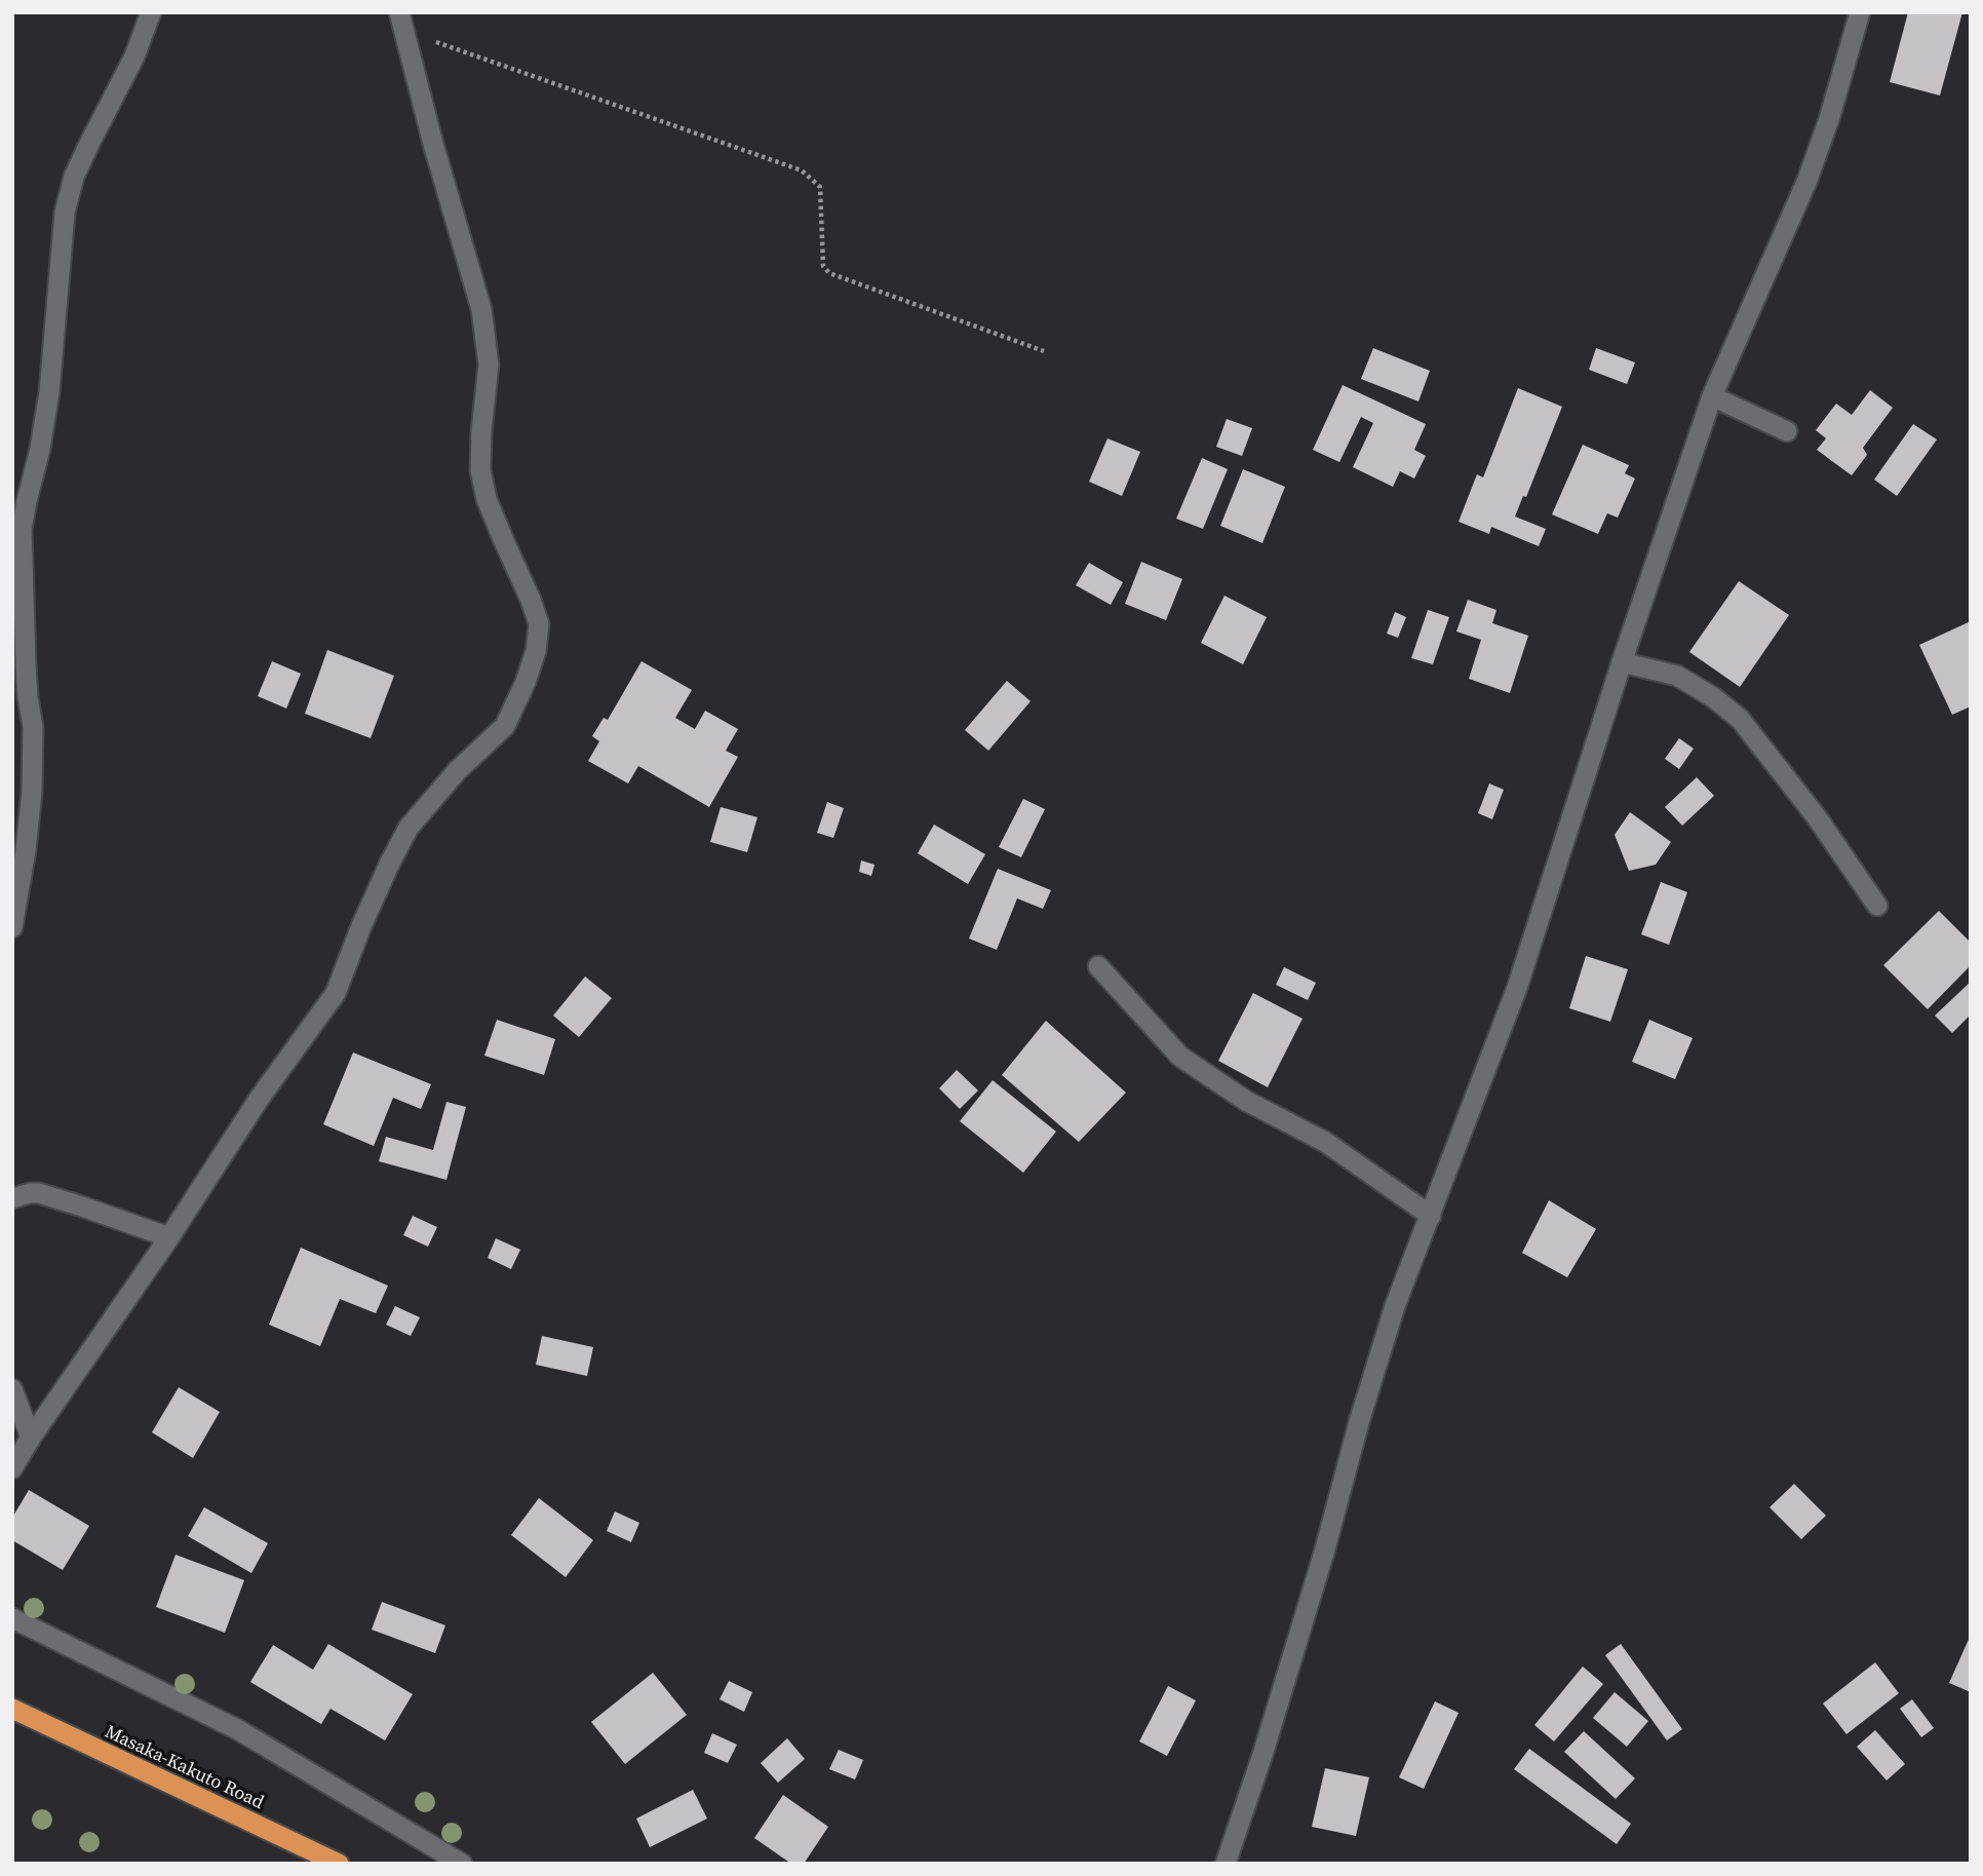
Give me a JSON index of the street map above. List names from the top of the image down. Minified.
{"streets":{"highway":["Masaka-Kakuto Road"]}}
